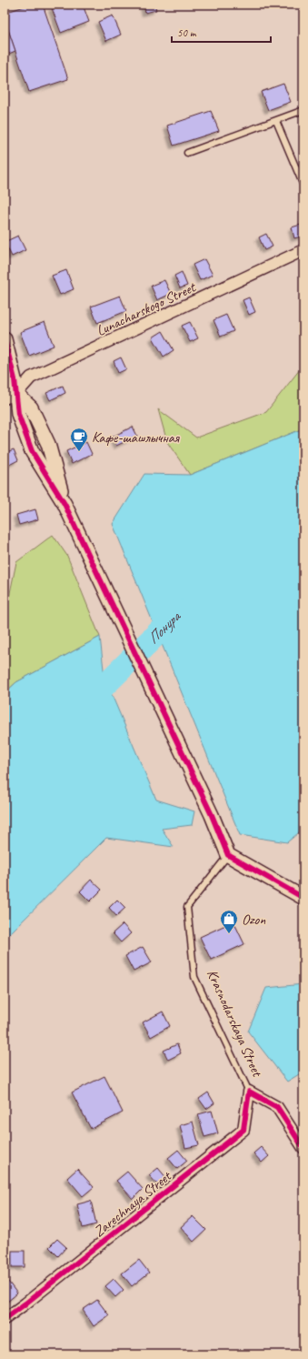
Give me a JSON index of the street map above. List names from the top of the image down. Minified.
{"streets":{"street":["Lunacharskogo Street","Krasnodarskaya Street","Zarechnaya Street"]},"crossings":[["Krasnodarskaya Street","Zarechnaya Street"]],"water":["Понура"],"places":{"cafe":["Кафе-шашлычная"],"shop":["Ozon"]},"scale_bar":"50 m"}
